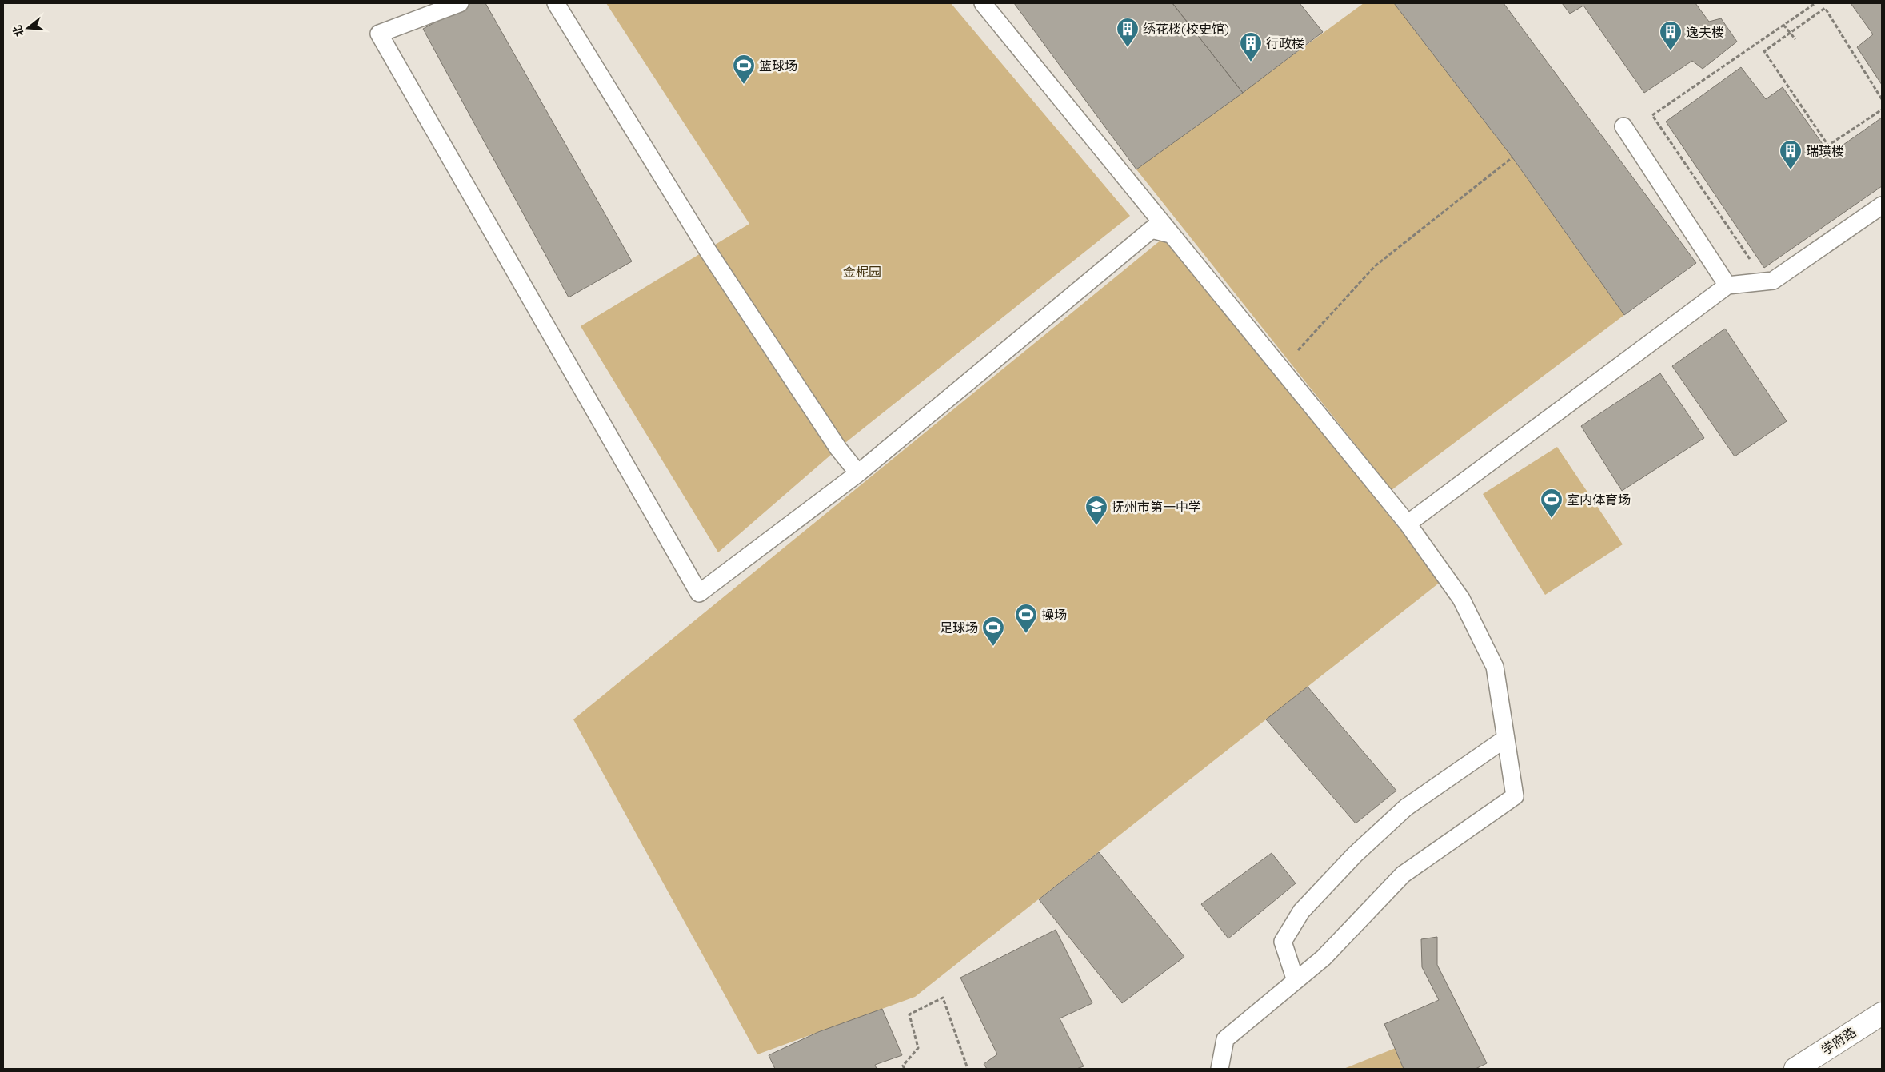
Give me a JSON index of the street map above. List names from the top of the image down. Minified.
{"streets":{"street":["学府路"]},"parks":["金柅园"],"places":{"building":["绣花楼(校史馆)","逸夫楼","行政楼","瑞璜楼"],"sports":["篮球场","室内体育场","操场","足球场"],"school or university":["抚州市第一中学"]},"north":"left"}
